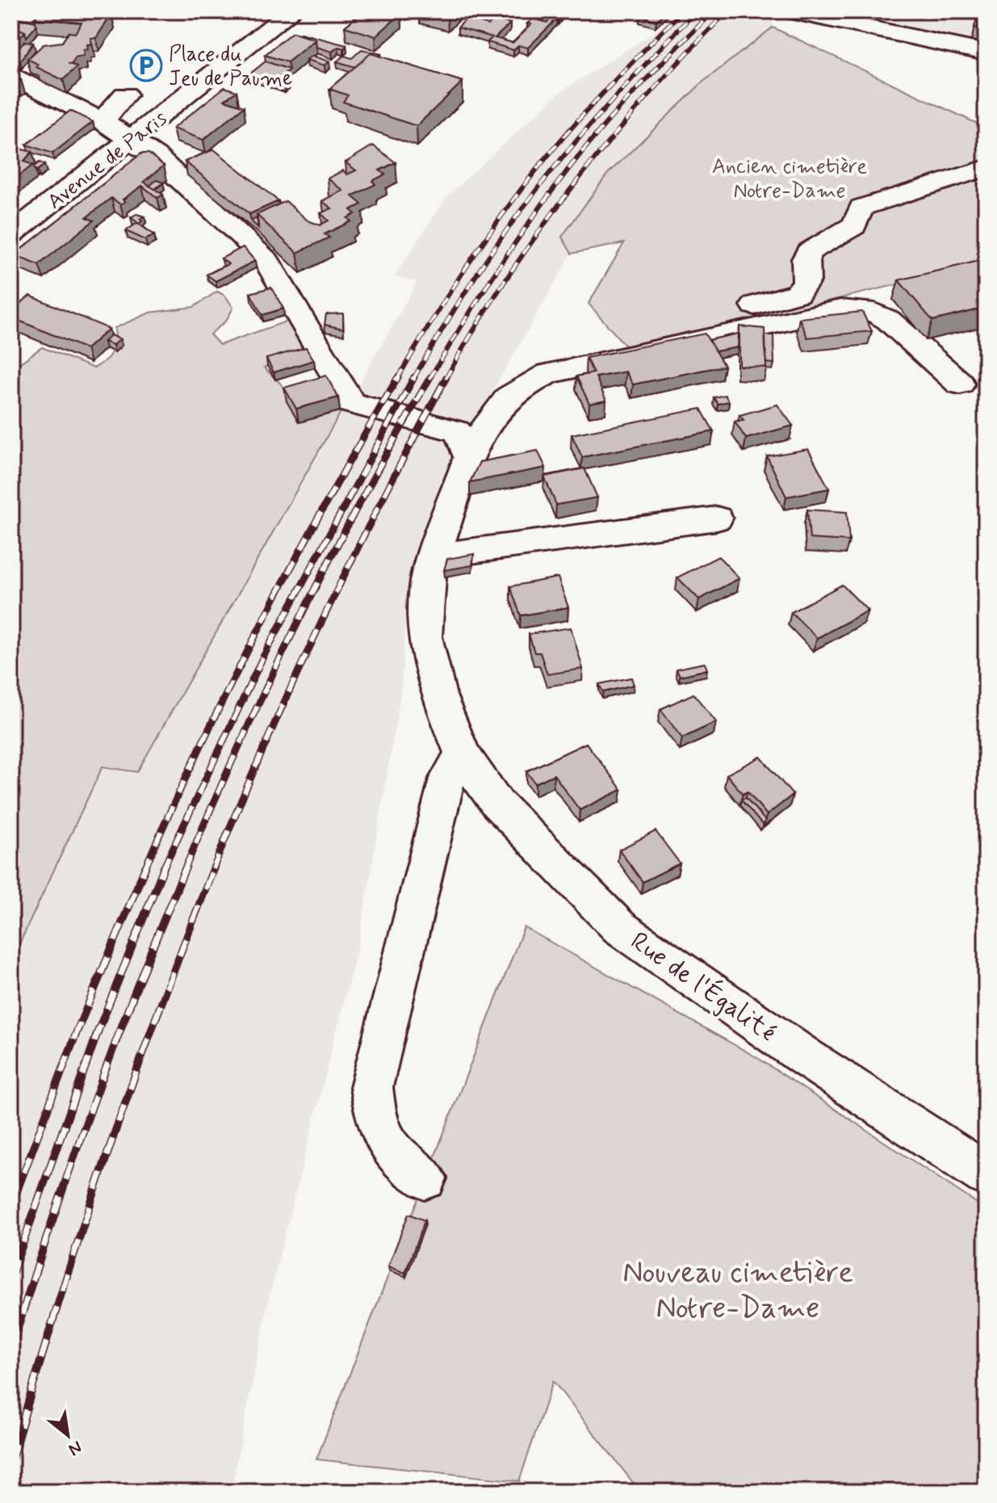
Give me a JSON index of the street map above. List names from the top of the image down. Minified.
{"streets":{"street":["Avenue de Paris","Rue de l'Égalité"]},"parks":["Ancien cimetière Notre-Dame","Nouveau cimetière Notre-Dame"],"places":{"parking":["Place du Jeu de Paume"]},"north":"bottom right"}
